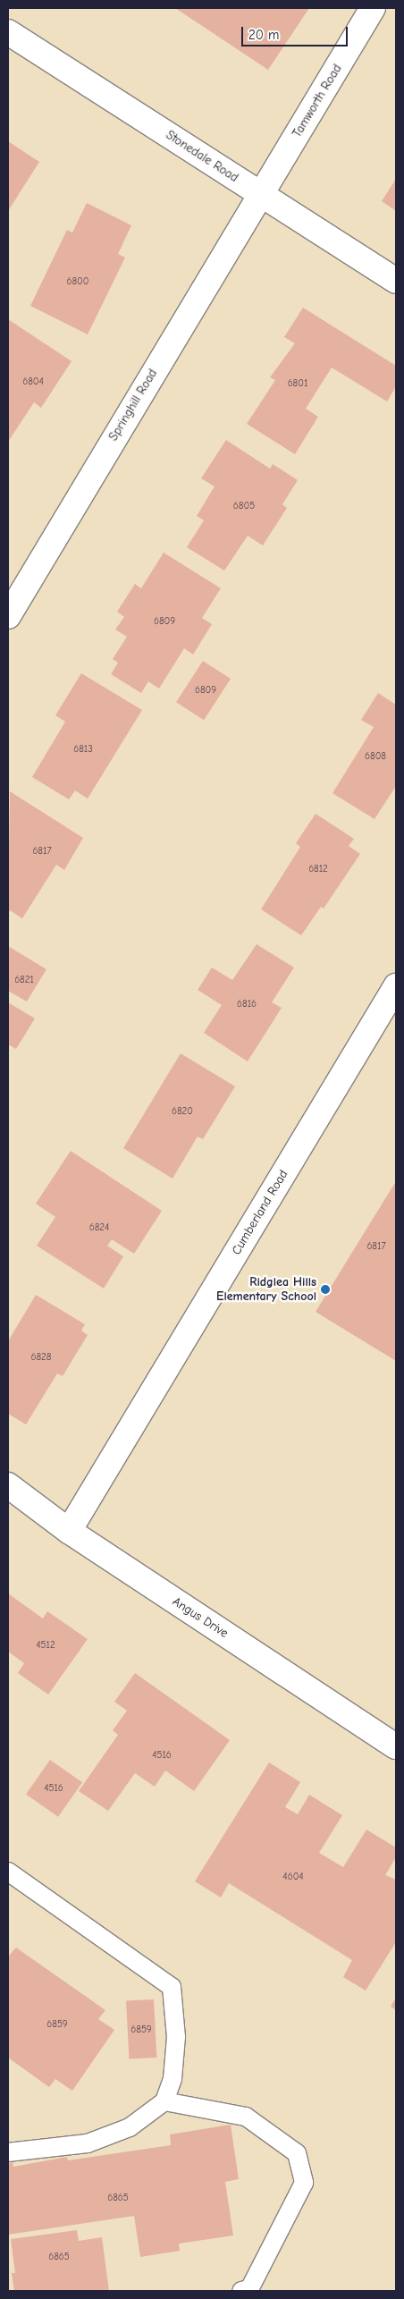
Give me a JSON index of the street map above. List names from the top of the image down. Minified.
{"streets":{"street":["Tamworth Road","Stonedale Road","Springhill Road","Cumberland Road","Angus Drive"]},"crossings":[["Tamworth Road","Stonedale Road"],["Tamworth Road","Springhill Road"],["Stonedale Road","Springhill Road"],["Cumberland Road","Angus Drive"]],"places":["Ridglea Hills Elementary School"],"house_numbers":["6800","6804","6801","6805","6809","6809","6813","6808","6817","6812","6821","6816","6820","6824","6817","6828","4512","4516","4516","4604","6859","6859","6865","6865"],"scale_bar":"20 m"}
